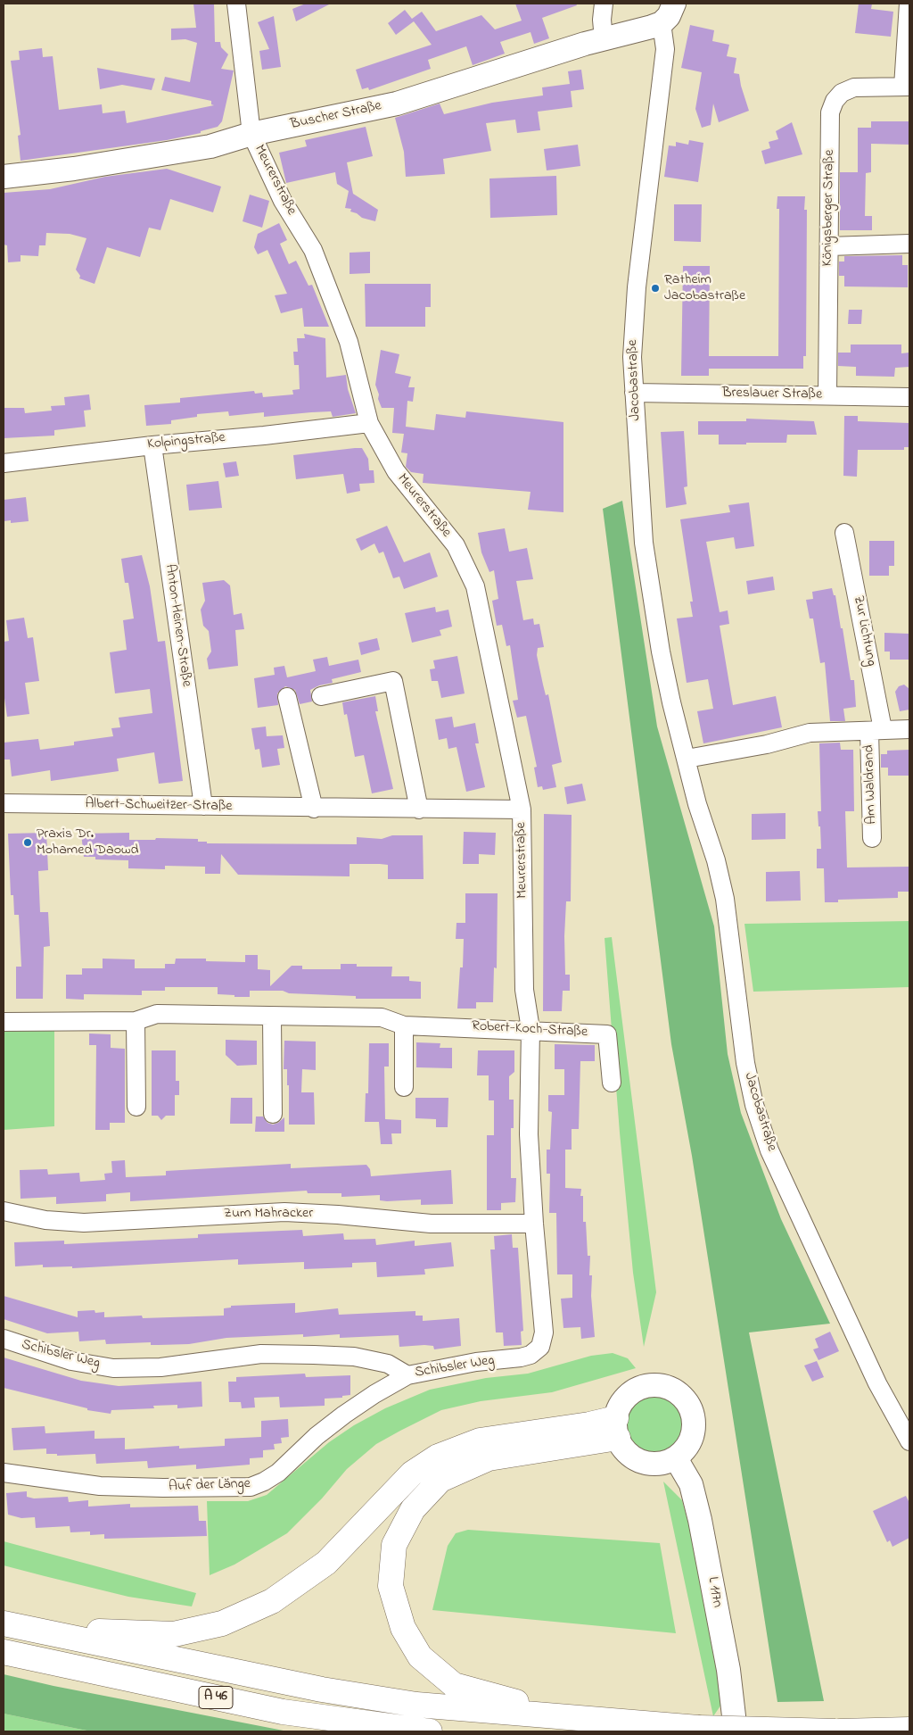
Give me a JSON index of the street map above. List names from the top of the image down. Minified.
{"streets":{"highway":["A 46"],"main road":["Buscher Straße","L 117n"],"street":["Meurerstraße","Königsberger Straße","Jacobastraße","Breslauer Straße","Kolpingstraße","Anton-Heinen-Straße","Zur Lichtung","Am Waldrand","Albert-Schweitzer-Straße","Robert-Koch-Straße","Zum Mahracker","Schibsler Weg","Auf der Länge"]},"crossings":[["Buscher Straße","Meurerstraße"],["Buscher Straße","Jacobastraße"],["Meurerstraße","Kolpingstraße"],["Meurerstraße","Albert-Schweitzer-Straße"],["Meurerstraße","Robert-Koch-Straße"],["Meurerstraße","Schibsler Weg"],["Königsberger Straße","Breslauer Straße"],["Jacobastraße","Breslauer Straße"],["Jacobastraße","Am Waldrand"],["Kolpingstraße","Anton-Heinen-Straße"],["Anton-Heinen-Straße","Albert-Schweitzer-Straße"],["Zur Lichtung","Am Waldrand"],["Robert-Koch-Straße","Schibsler Weg"],["Zum Mahracker","Schibsler Weg"],["Schibsler Weg","Auf der Länge"]],"places":["Ratheim Jacobastraße","Praxis Dr. Mohamed Daowd"]}
